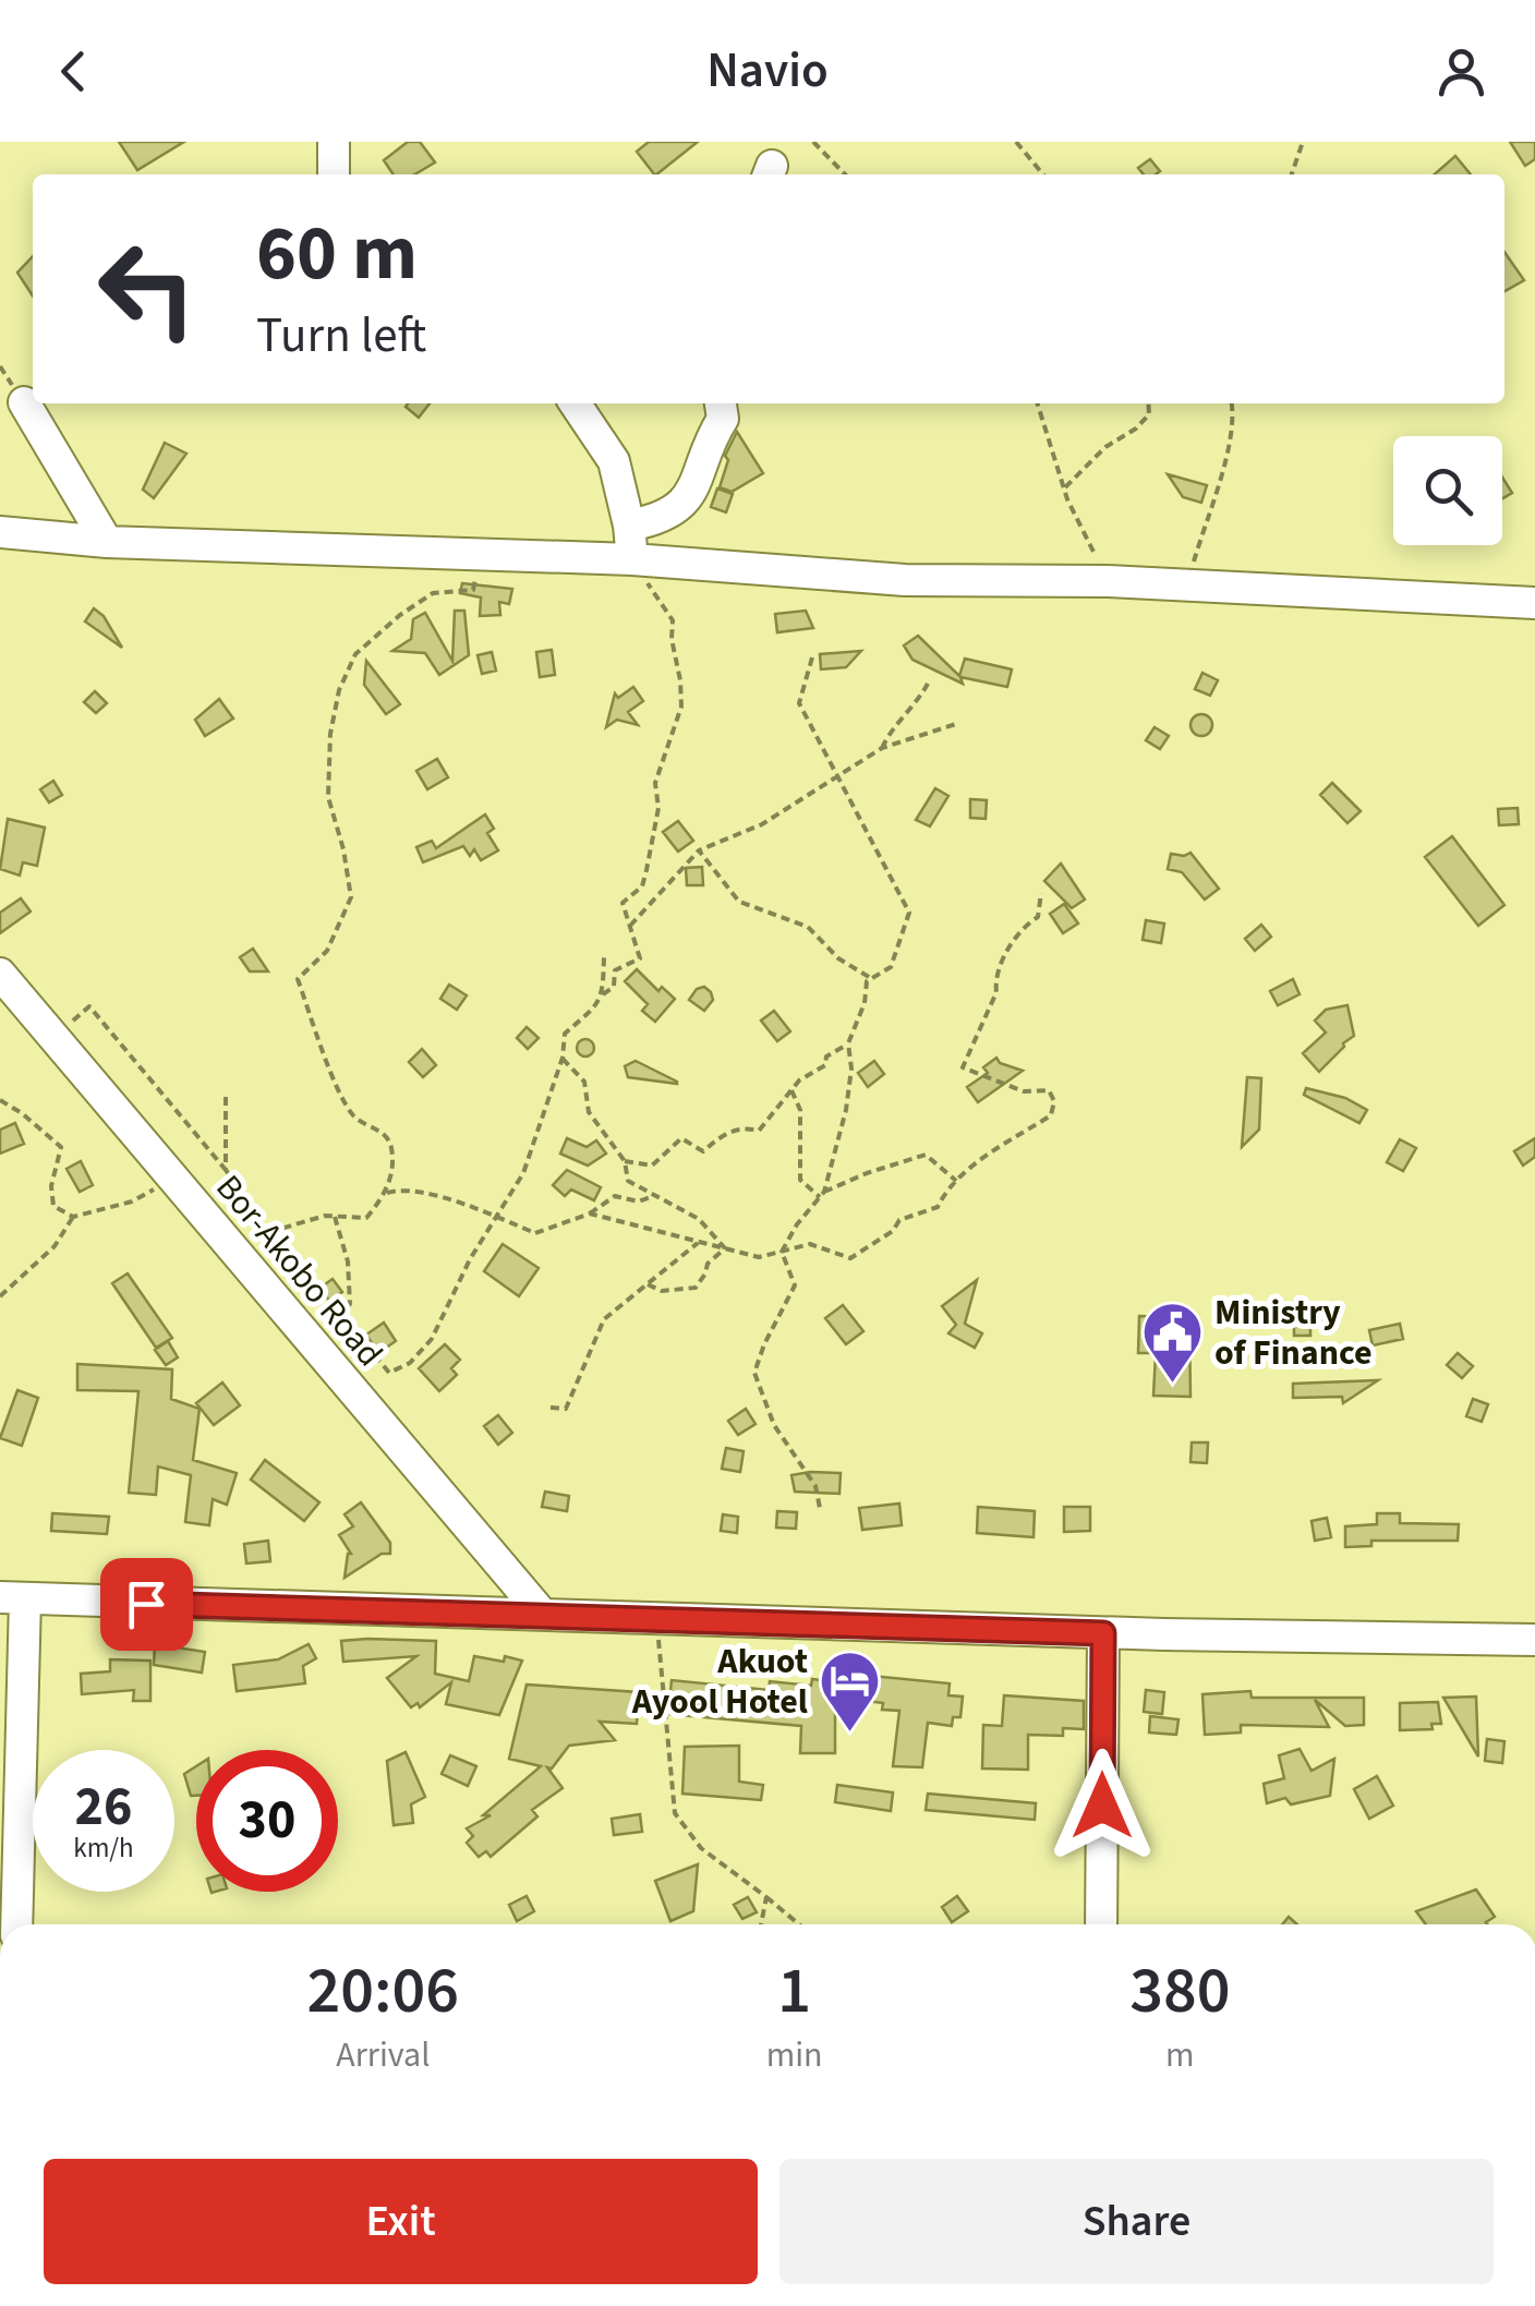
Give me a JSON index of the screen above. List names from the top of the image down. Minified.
{"streets":{"street":["Bor-Akobo Road"]},"places":{"public building":["Ministry of Finance"],"hotel":["Akuot Ayool Hotel"]},"page":{"header":"Navio","turn":["60 m","Turn left"],"speed":"26 km/h","limit":"30","eta":["20:06","Arrival","1","min","380","m"],"buttons":["Exit","Share"]}}
